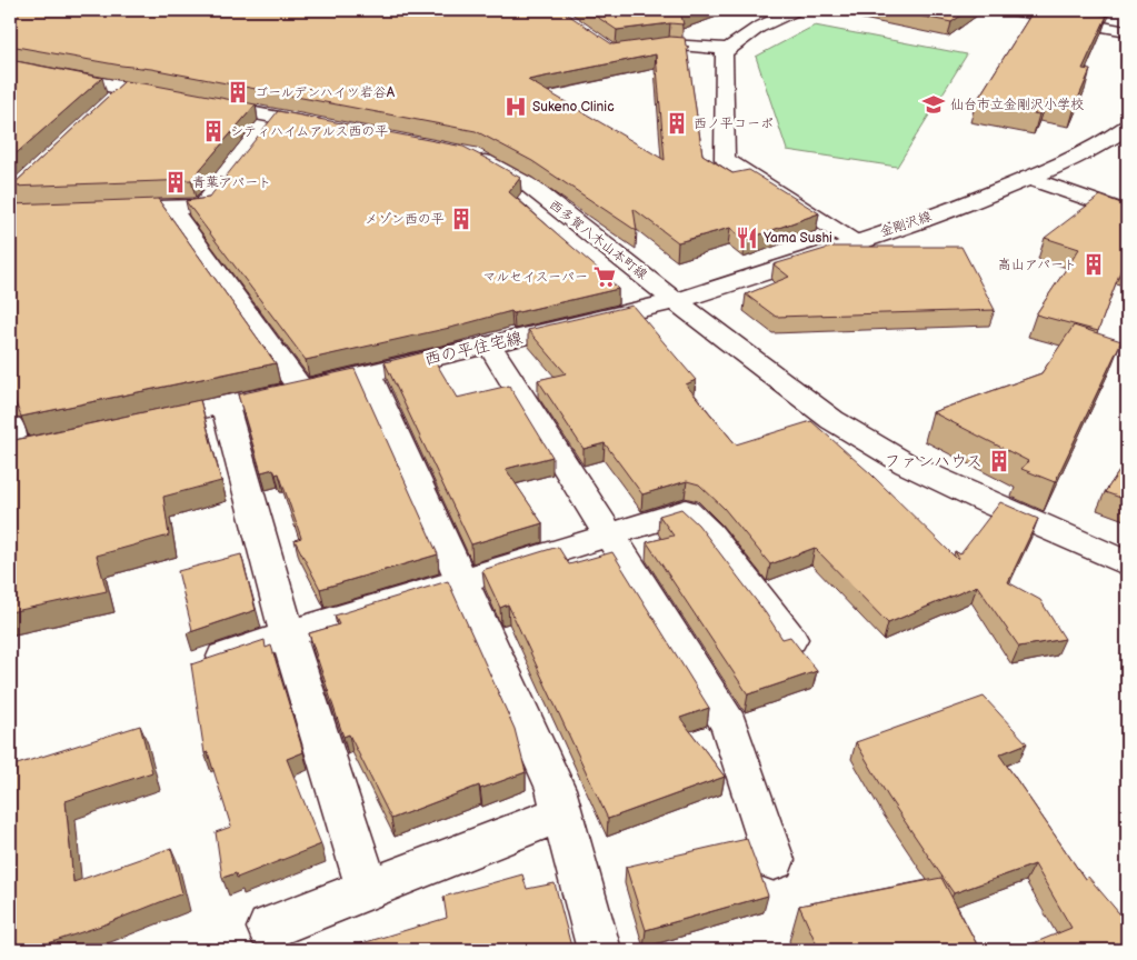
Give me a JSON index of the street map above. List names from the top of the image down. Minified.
{"streets":{"street":["金剛沢線","西多賀八木山本町線","西の平住宅線"]},"crossings":[["金剛沢線","西多賀八木山本町線"],["金剛沢線","西の平住宅線"],["西多賀八木山本町線","西の平住宅線"]],"places":{"building":["ゴールデンハイツ岩谷A","西ノ平コーポ","シティハイムアルス西の平","青葉アパート","メゾン西の平","高山アパート","ファンハウス"],"school or university":["仙台市立金剛沢小学校"],"hospital":["Sukeno Clinic"],"restaurant":["Yama Sushi"],"supermarket":["マルセイスーパー"]}}
